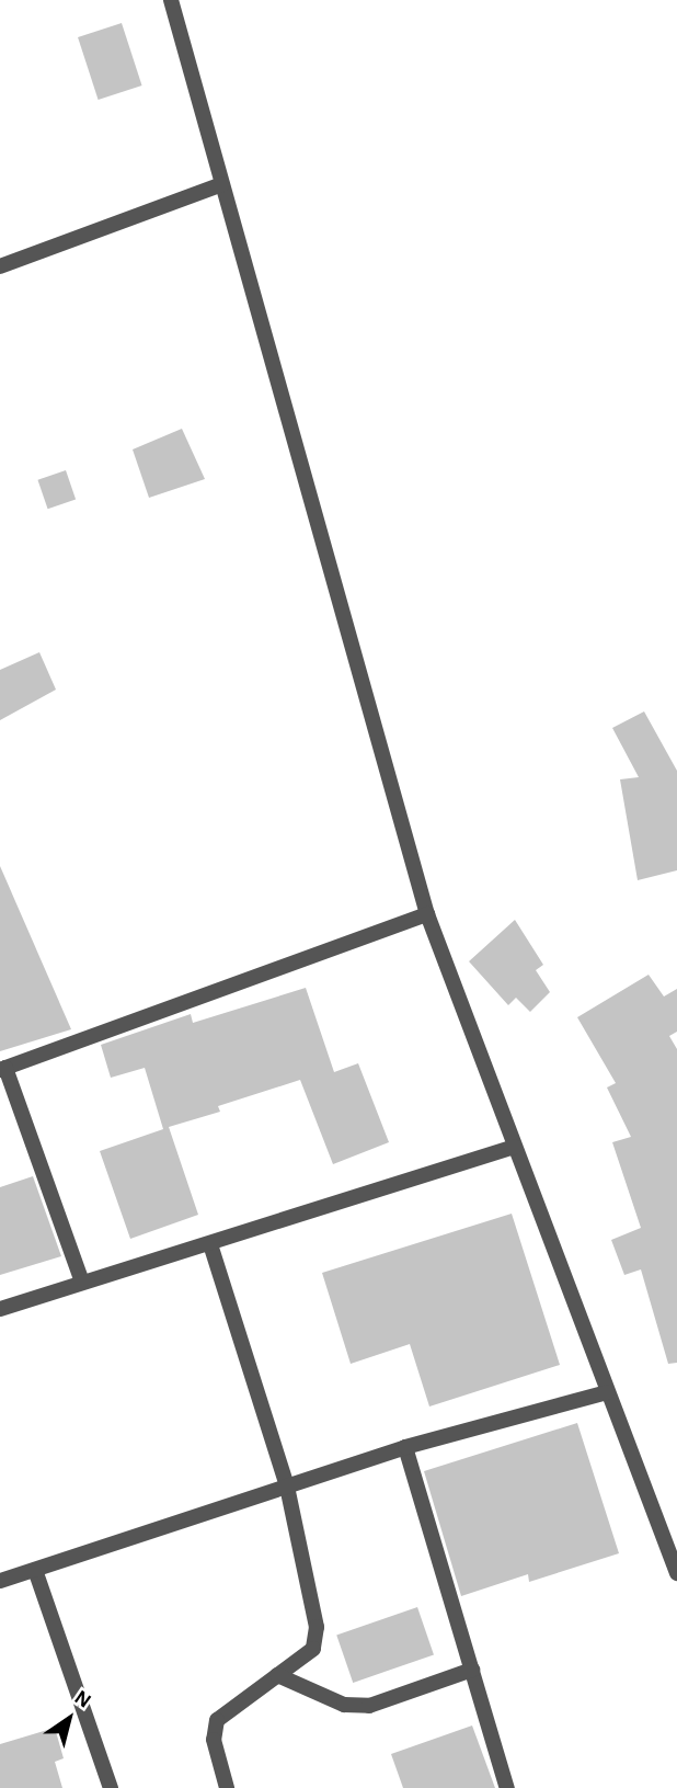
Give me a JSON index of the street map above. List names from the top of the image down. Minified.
{"north":"top right"}
